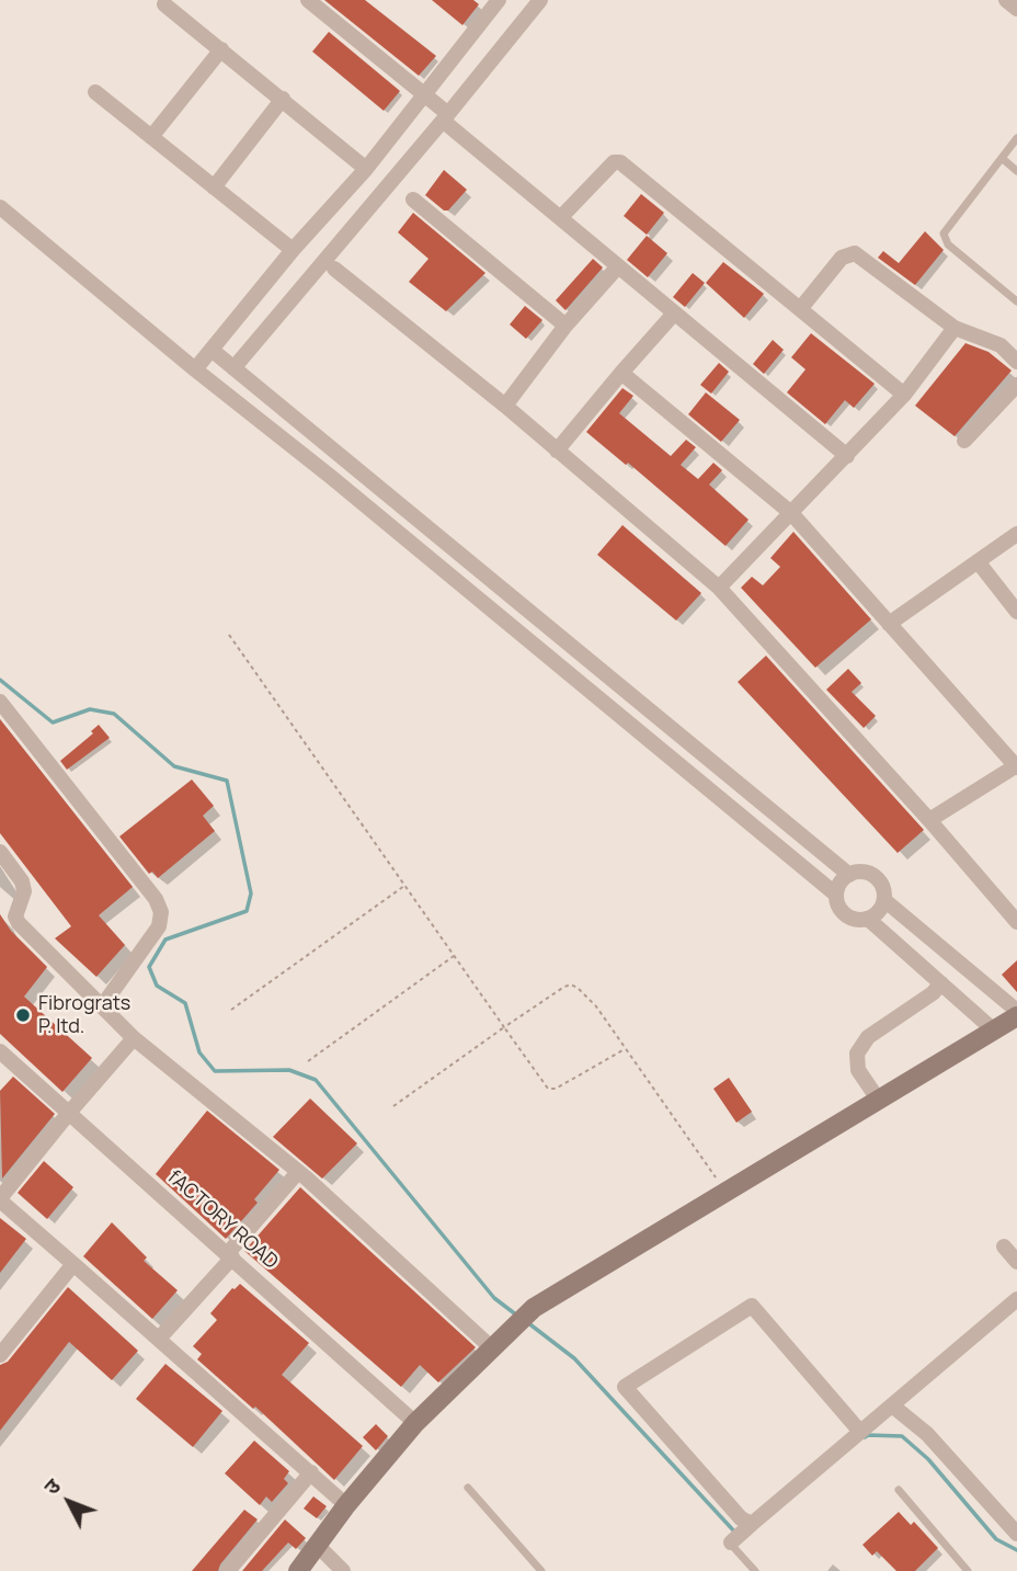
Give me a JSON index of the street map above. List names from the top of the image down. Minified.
{"streets":{"street":["fACTORY ROAD"]},"places":["Fibrograts P. ltd."],"north":"top left"}
